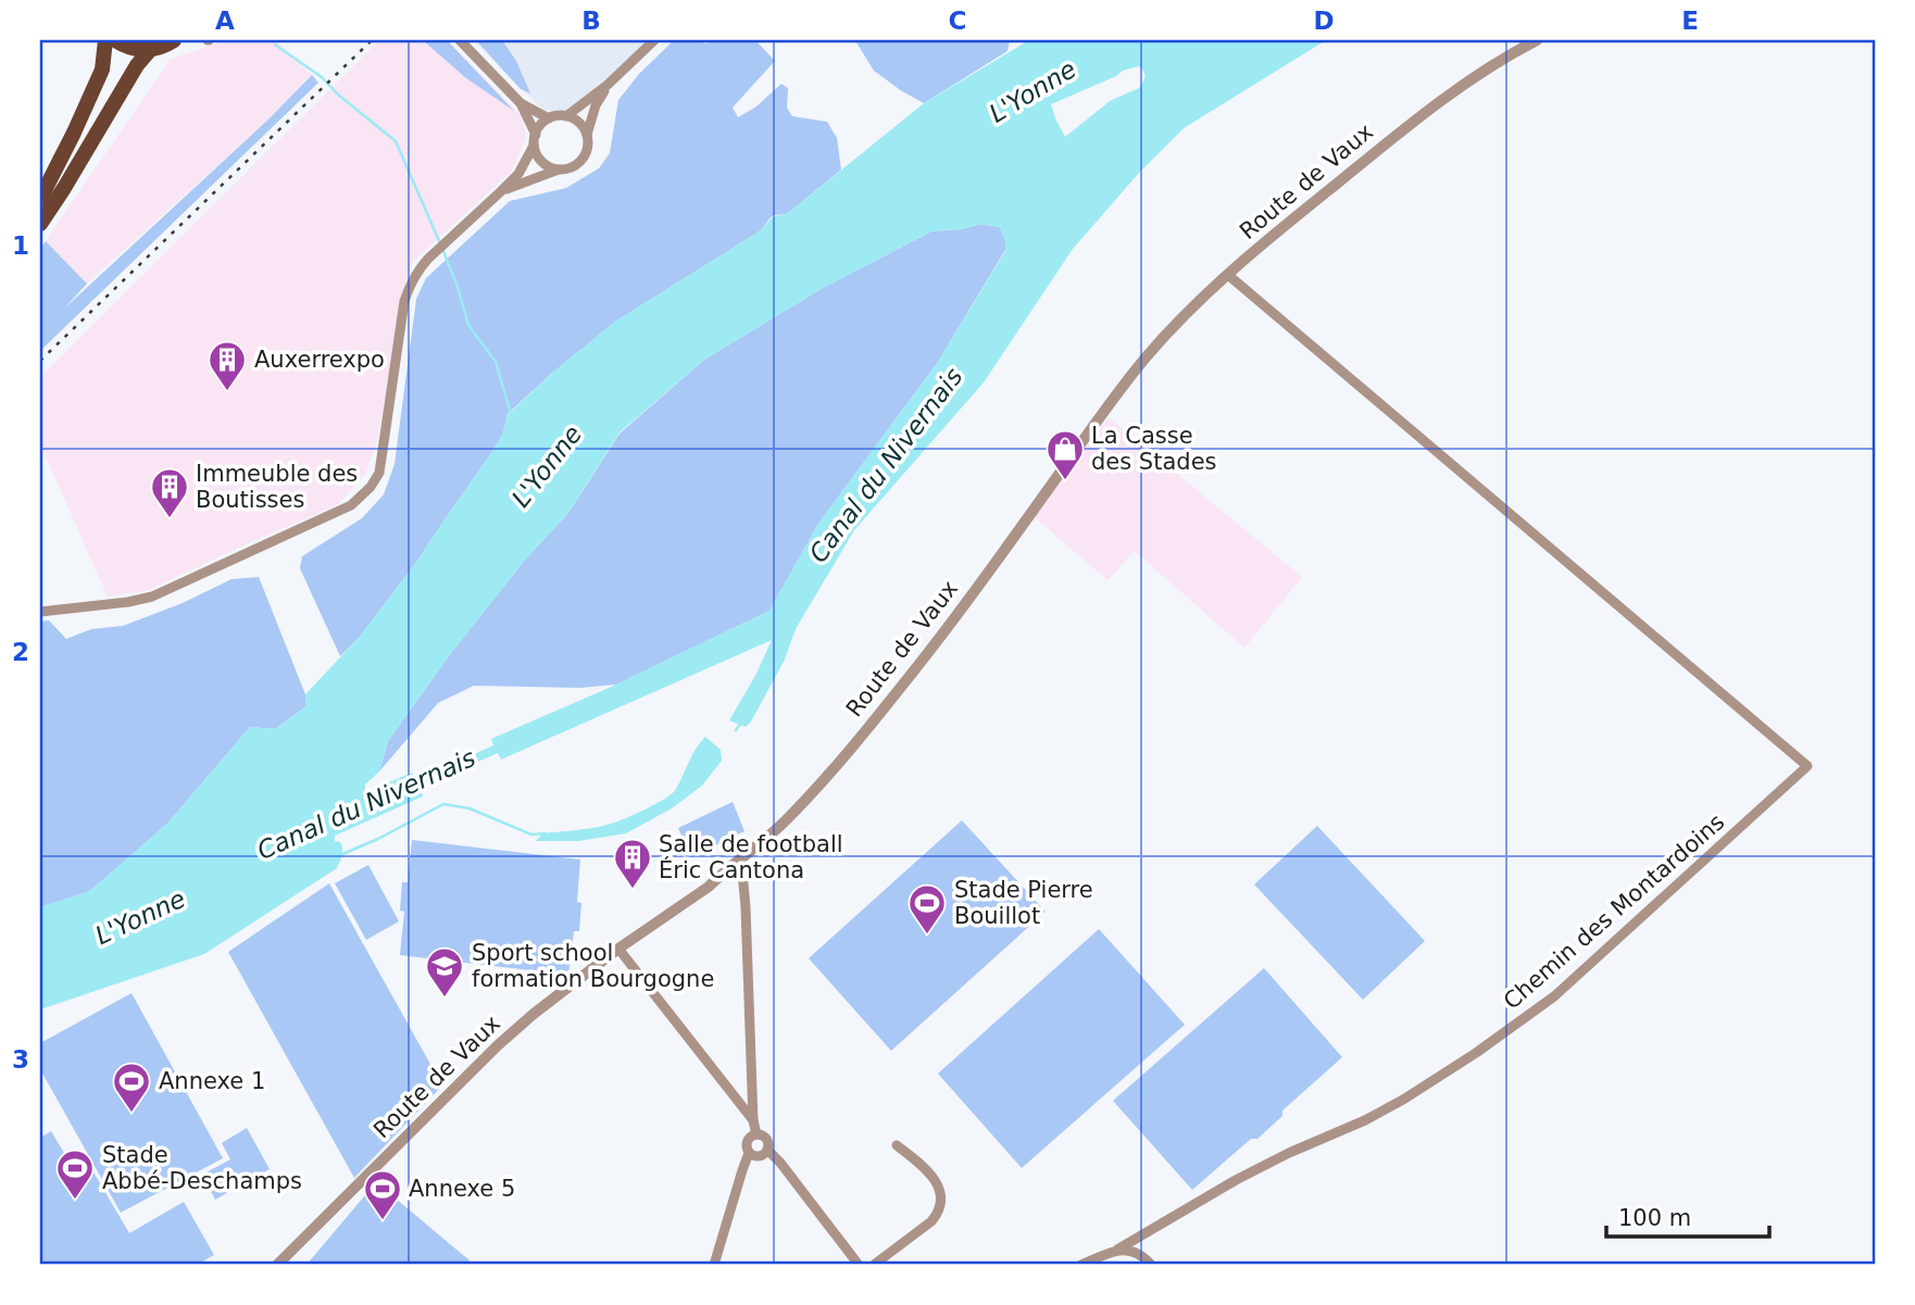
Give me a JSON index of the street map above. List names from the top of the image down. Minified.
{"streets":{"street":["Route de Vaux","Chemin des Montardoins"]},"crossings":[["Route de Vaux","Chemin des Montardoins"]],"water":["L'Yonne","Canal du Nivernais"],"places":{"building":["Auxerrexpo","Immeuble des Boutisses","Salle de football Éric Cantona"],"shop":["La Casse des Stades"],"sports":["Stade Pierre Bouillot","Annexe 1","Stade Abbé-Deschamps","Annexe 5"],"school or university":["Sport school formation Bourgogne"]},"scale_bar":"100 m","grid":{"columns":["A","B","C","D","E"],"rows":["1","2","3"]}}
